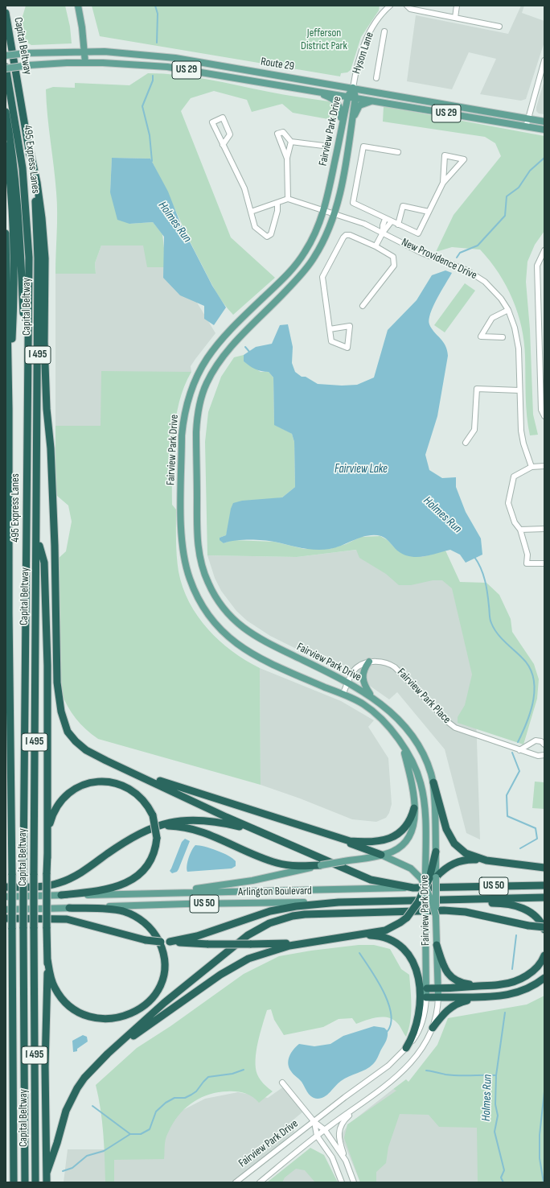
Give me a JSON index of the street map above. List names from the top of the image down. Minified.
{"streets":{"highway":["Capital Beltway","495 Express Lanes","I 495","US 50","Arlington Boulevard"],"main road":["Route 29","US 29","Fairview Park Drive"],"street":["Hyson Lane","New Providence Drive","Fairview Park Place"]},"crossings":[["Hyson Lane","Route 29"],["Hyson Lane","Fairview Park Drive"],["Route 29","Fairview Park Drive"],["Route 29","495 Express Lanes"],["Fairview Park Drive","New Providence Drive"]],"water":["Holmes Run","Fairview Lake"],"parks":["Jefferson District Park"]}
